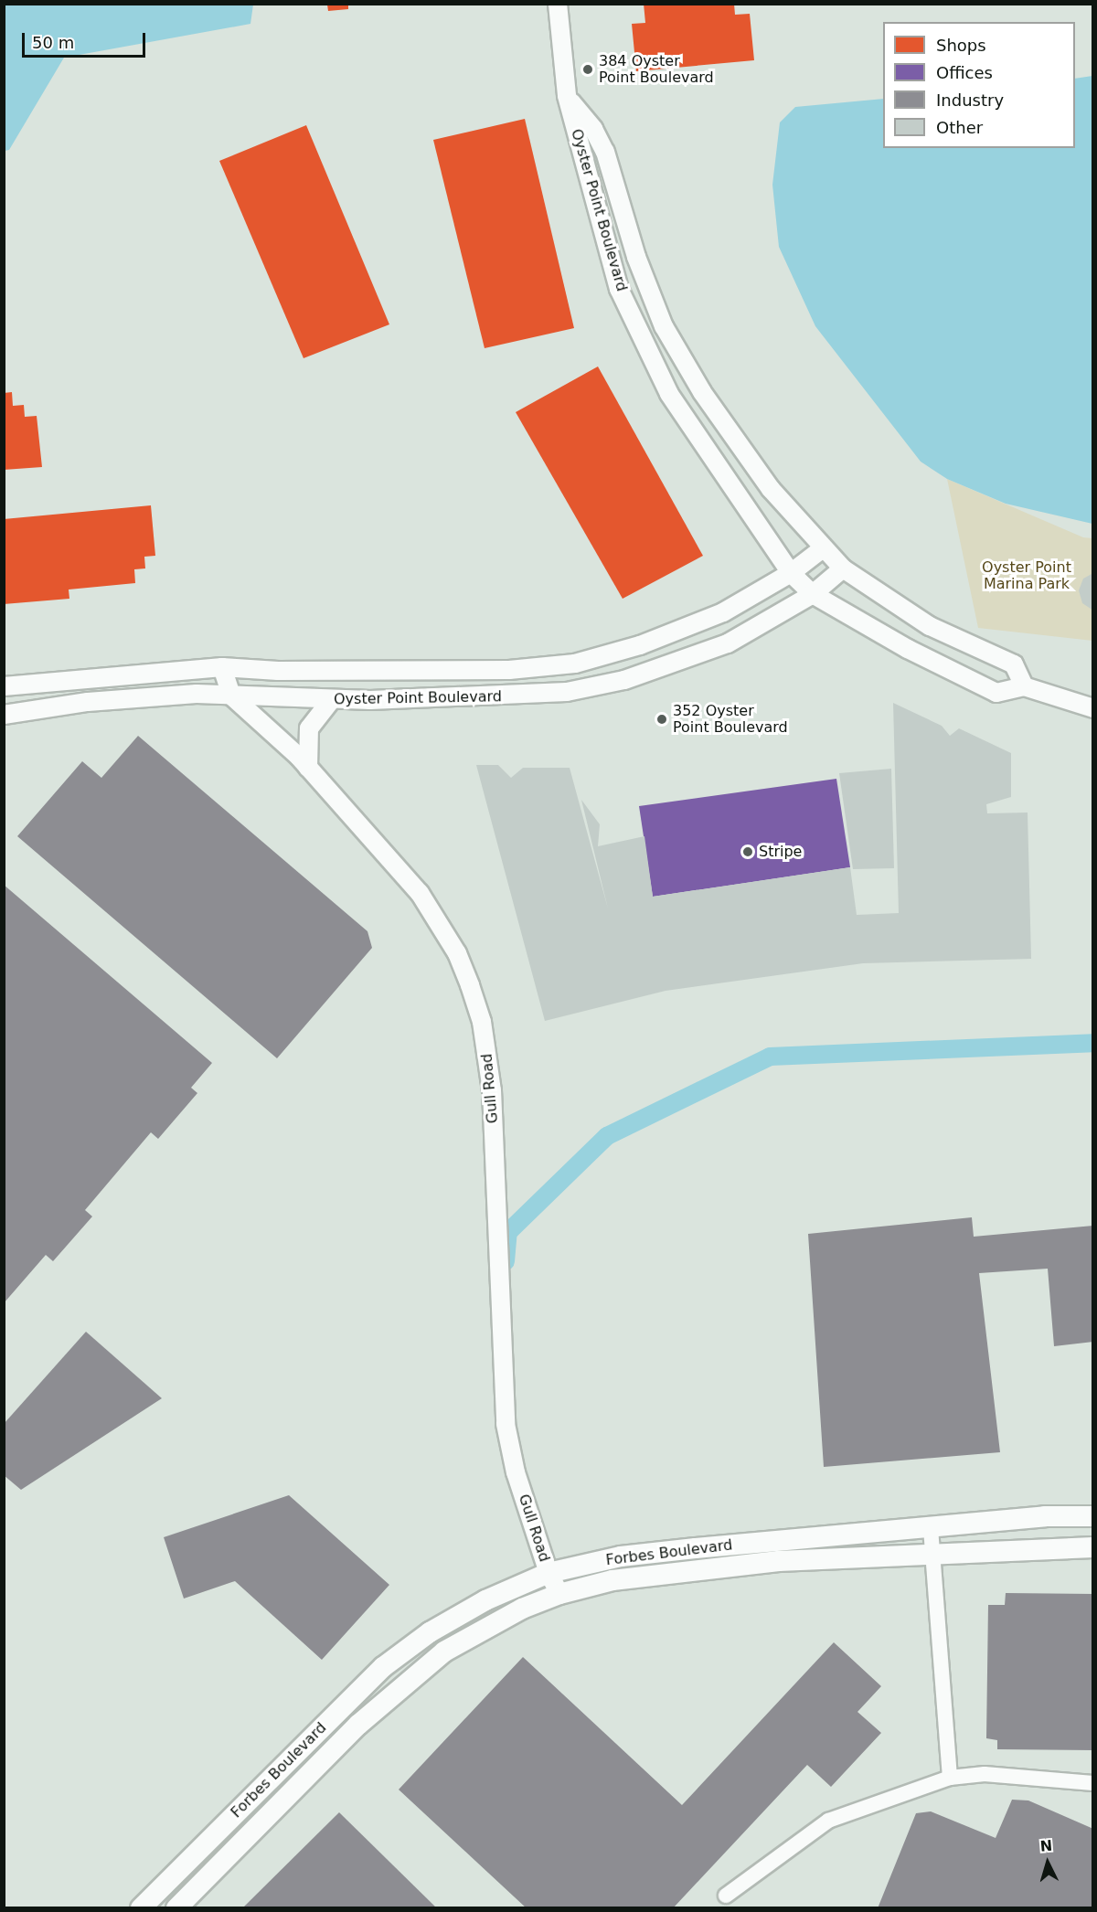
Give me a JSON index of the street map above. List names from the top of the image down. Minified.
{"streets":{"main road":["Forbes Boulevard"],"street":["Oyster Point Boulevard","Gull Road"]},"crossings":[["Oyster Point Boulevard","Gull Road"],["Gull Road","Forbes Boulevard"]],"parks":["Oyster Point Marina Park"],"places":["384 Oyster Point Boulevard","352 Oyster Point Boulevard","Stripe"],"legend":["Shops","Offices","Industry","Other"],"scale_bar":"50 m","north":"top"}
